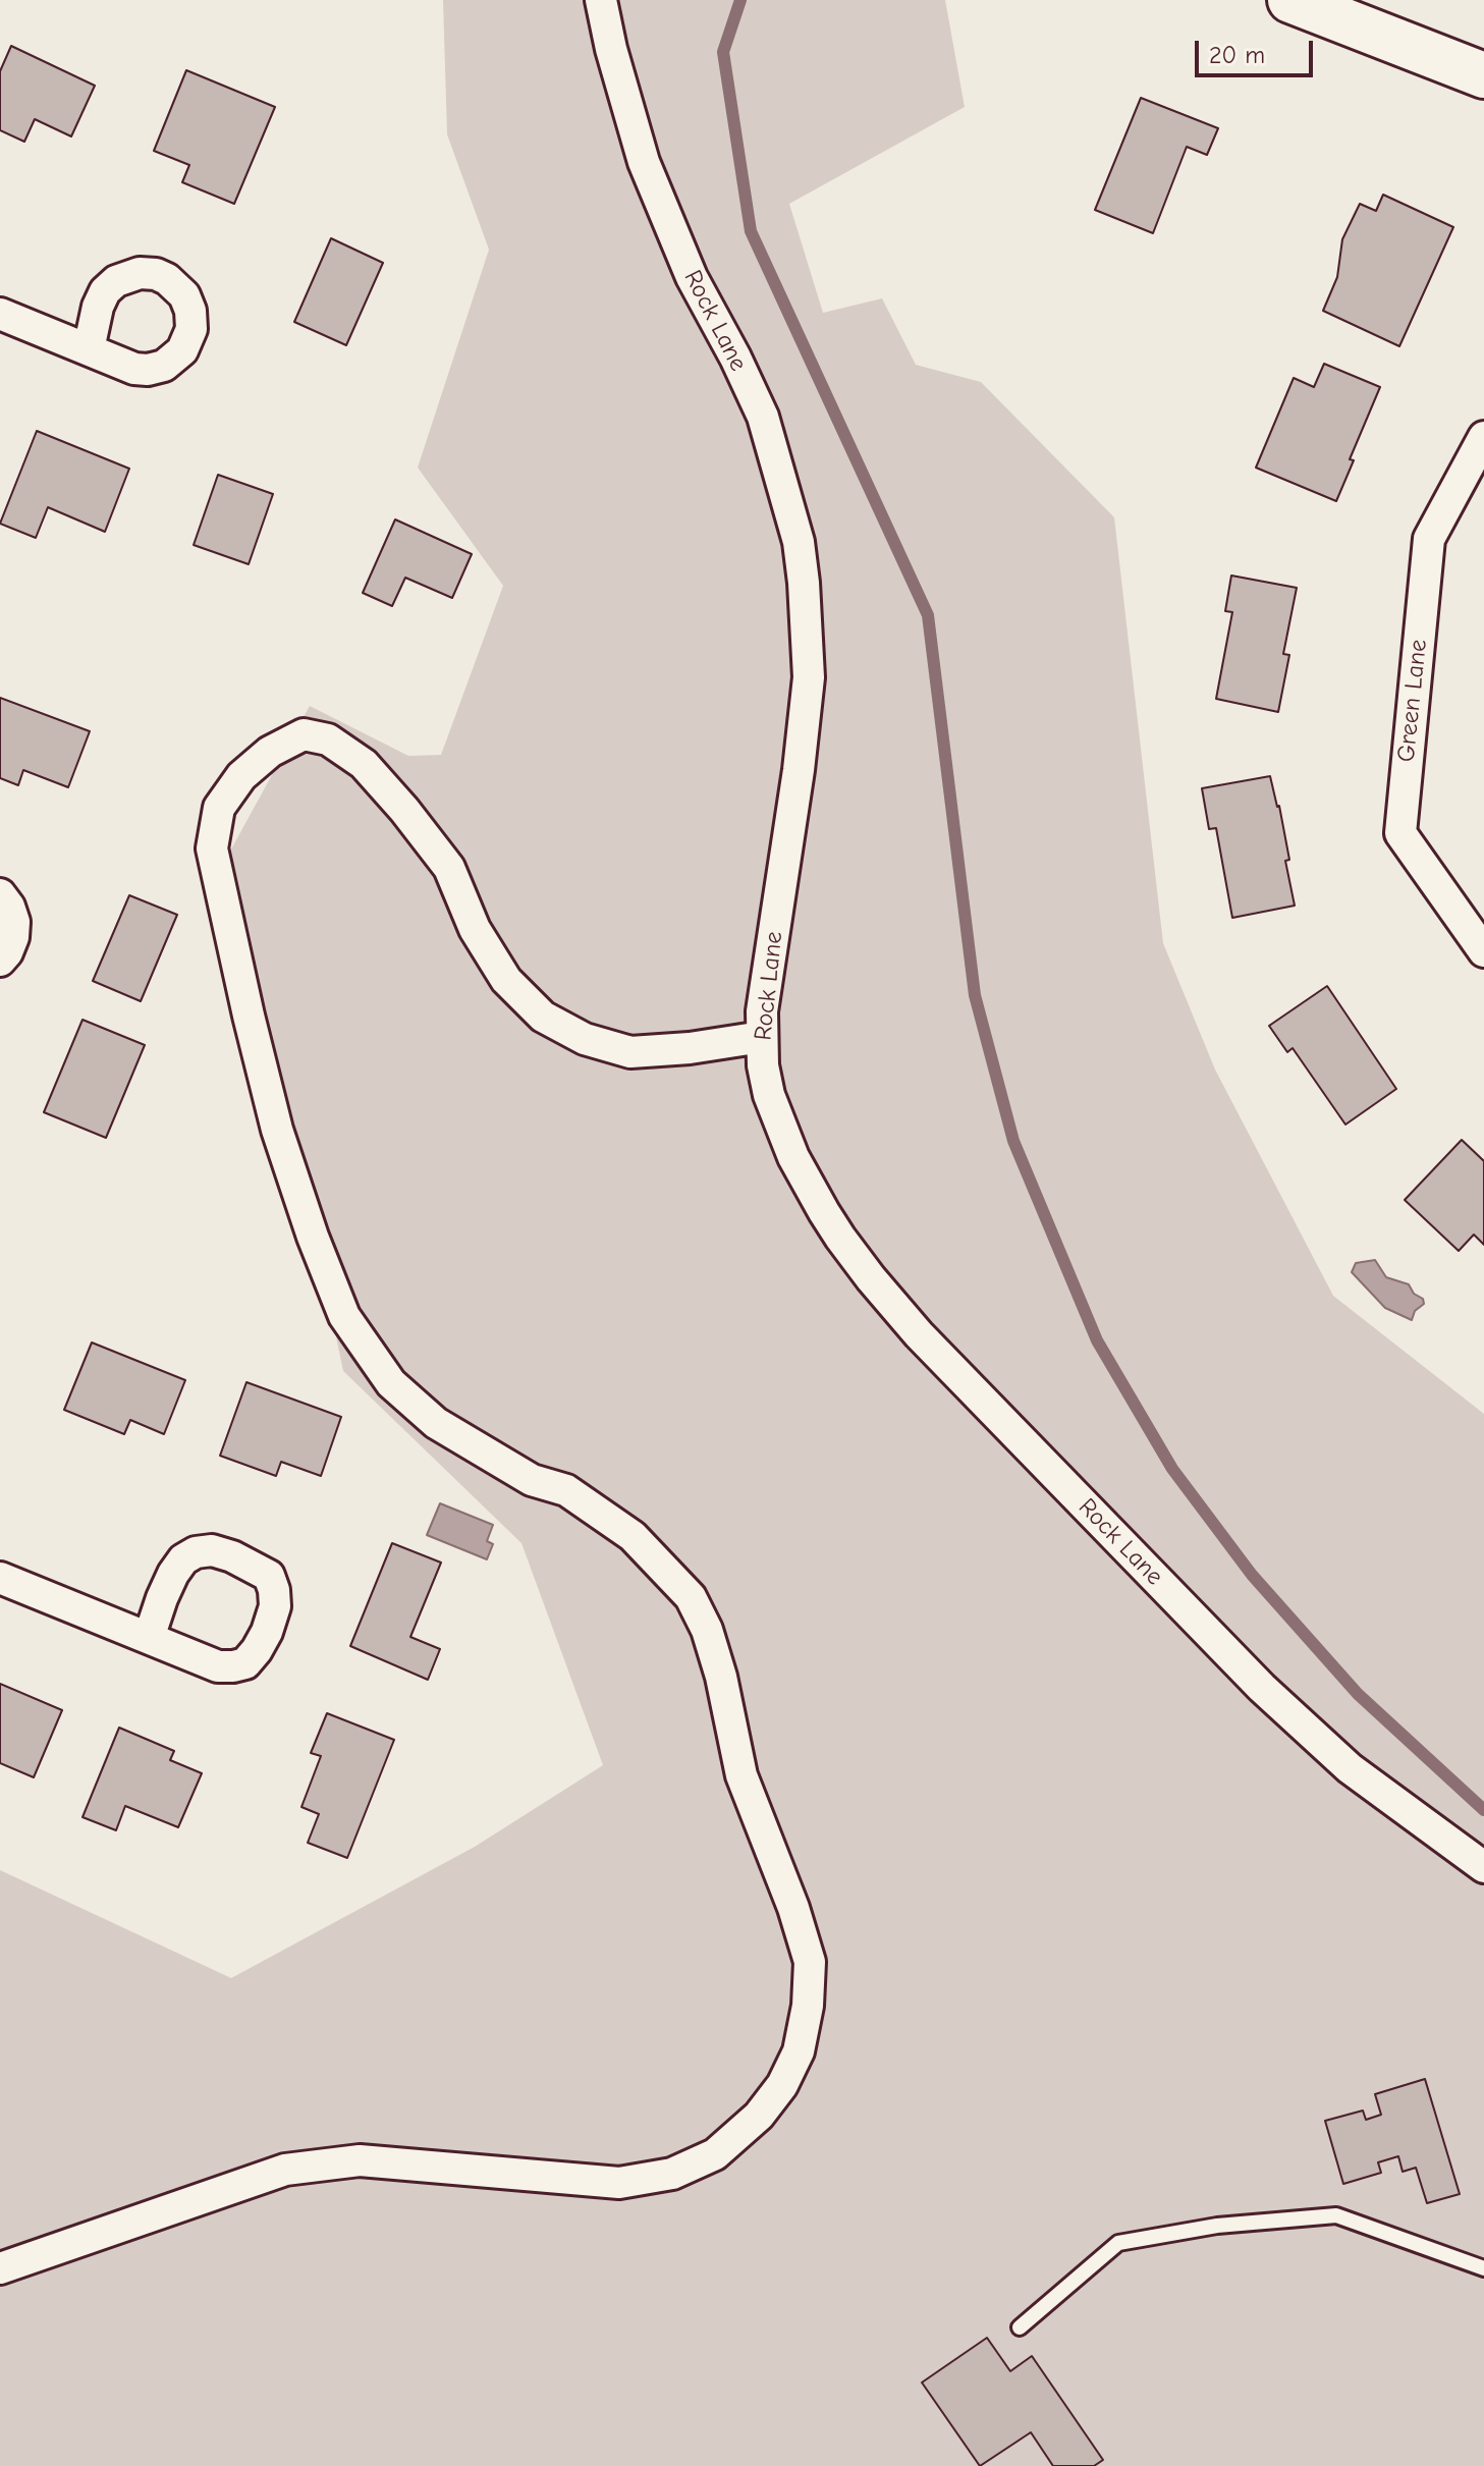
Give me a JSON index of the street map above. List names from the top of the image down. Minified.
{"streets":{"street":["Rock Lane","Green Lane"]},"scale_bar":"20 m"}
